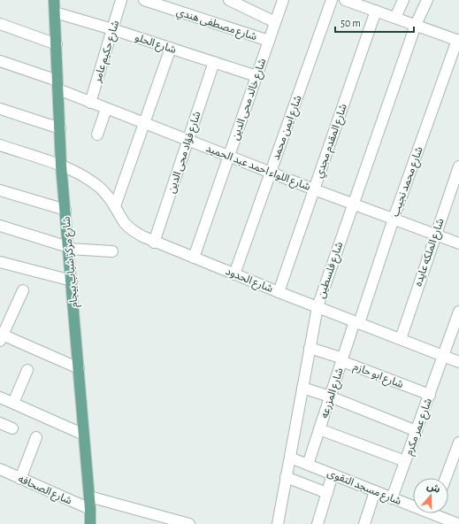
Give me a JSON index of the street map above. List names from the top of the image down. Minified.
{"streets":{"main road":["شارع مركز شباب بيجام"],"street":["شارع مصطفى هندي","شارع الحلو","شارع حكيم عامر","شارع خالد محى الدين","شارع ايمن محمد","شارع المقدم مجدي","شارع فؤاد محى الدين","شارع اللواء احمد عبد الحميد","شارع محمد نجيب","شارع الملكه عايده","شارع فلسطين","شارع الحدود","شارع ابو حازم","شارع المزرعه","شارع عمر مكرم","شارع مسجد التقوى","شارع الصحافه"]},"crossings":[["شارع مصطفى هندي","شارع خالد محى الدين"],["شارع الحلو","شارع حكيم عامر"],["شارع الحلو","شارع خالد محى الدين"],["شارع الحلو","شارع فؤاد محى الدين"],["شارع الحلو","شارع مركز شباب بيجام"],["شارع حكيم عامر","شارع اللواء احمد عبد الحميد"],["شارع خالد محى الدين","شارع اللواء احمد عبد الحميد"],["شارع خالد محى الدين","شارع الحدود"],["شارع ايمن محمد","شارع اللواء احمد عبد الحميد"],["شارع ايمن محمد","شارع الحدود"],["شارع المقدم مجدي","شارع اللواء احمد عبد الحميد"],["شارع المقدم مجدي","شارع الحدود"],["شارع فؤاد محى الدين","شارع اللواء احمد عبد الحميد"],["شارع فؤاد محى الدين","شارع الحدود"],["شارع اللواء احمد عبد الحميد","شارع محمد نجيب"],["شارع اللواء احمد عبد الحميد","شارع الملكه عايده"],["شارع اللواء احمد عبد الحميد","شارع مركز شباب بيجام"],["شارع اللواء احمد عبد الحميد","شارع فلسطين"],["شارع محمد نجيب","شارع الحدود"],["شارع محمد نجيب","شارع المزرعه"],["شارع الملكه عايده","شارع الحدود"],["شارع مركز شباب بيجام","شارع الحدود"],["شارع مركز شباب بيجام","شارع الصحافه"],["شارع فلسطين","شارع الحدود"],["شارع فلسطين","شارع ابو حازم"],["شارع فلسطين","شارع مسجد التقوى"],["شارع الحدود","شارع المزرعه"],["شارع الحدود","شارع عمر مكرم"],["شارع ابو حازم","شارع المزرعه"],["شارع ابو حازم","شارع عمر مكرم"],["شارع المزرعه","شارع مسجد التقوى"],["شارع عمر مكرم","شارع مسجد التقوى"]],"scale_bar":"50 m","north":"top"}
